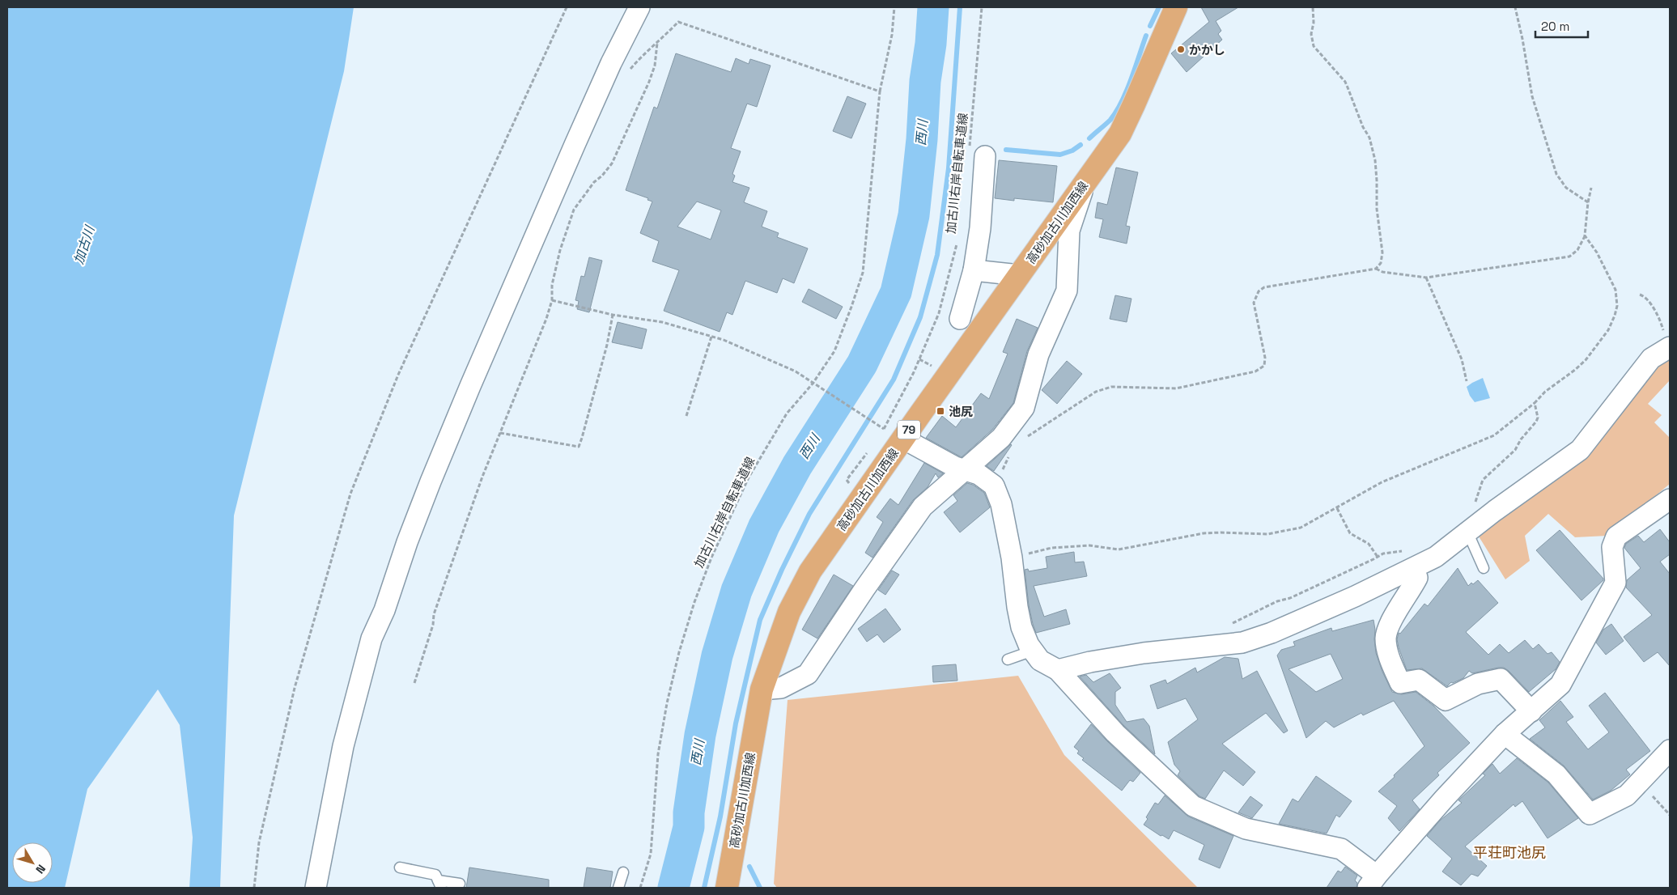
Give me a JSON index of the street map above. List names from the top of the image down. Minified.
{"streets":{"main road":["高砂加古川加西線","79"],"path":["加古川右岸自転車道線"]},"districts":["平荘町池尻"],"water":["西川","加古川"],"places":{"other":["かかし"],"transit":["池尻"]},"scale_bar":"20 m","north":"bottom right"}
